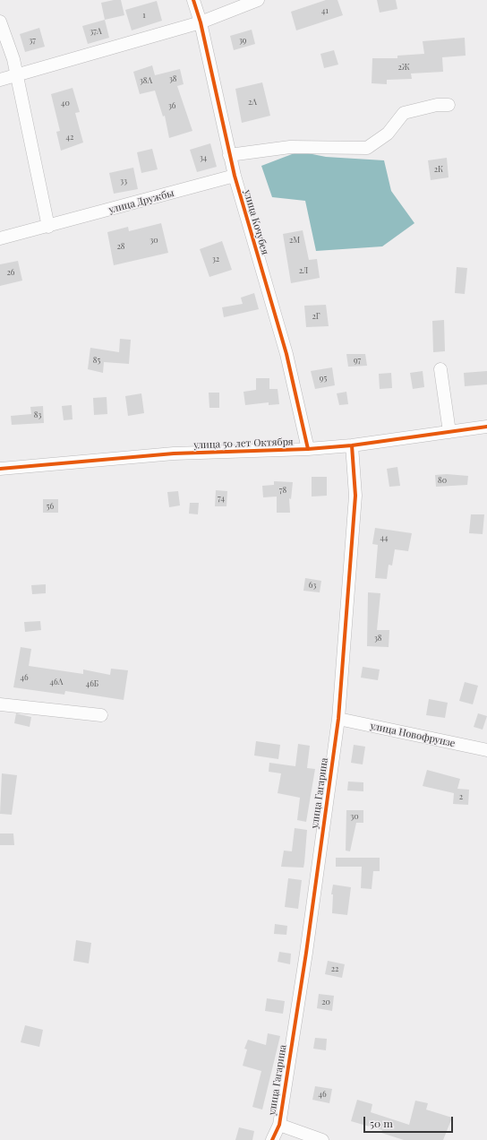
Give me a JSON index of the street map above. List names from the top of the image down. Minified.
{"streets":{"street":["улица Дружбы","улица Кочубея","улица 50 лет Октября","улица Новофрунзе","улица Гагарина"]},"crossings":[["улица Дружбы","улица Кочубея"],["улица Кочубея","улица 50 лет Октября"],["улица 50 лет Октября","улица Гагарина"],["улица Новофрунзе","улица Гагарина"]],"house_numbers":["41","1","37А","37","39","2Ж","38","38А","2А","40","36","42","34","2К","33","30","2М","28","32","2Л","26","2Г","85","97","95","83","80","78","74","56","44","63","38","46","46А","46Б","2","30","22","20","46"],"scale_bar":"50 m"}
